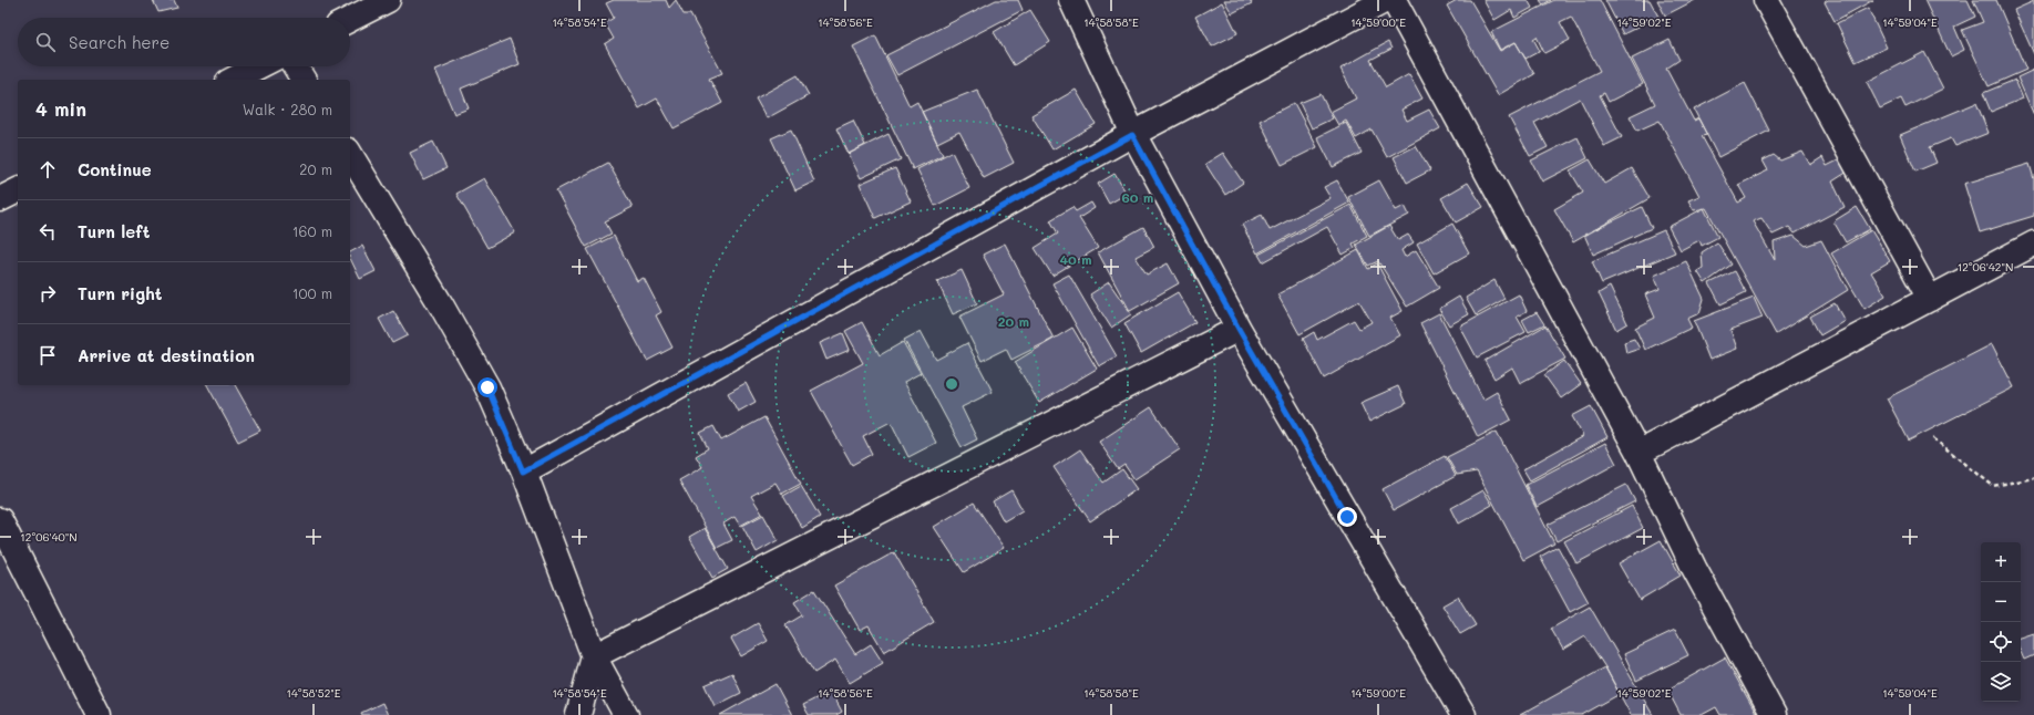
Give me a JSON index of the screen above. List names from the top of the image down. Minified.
{"page":{"search":"Search here","heading":["4 min","Walk · 280 m"],"list":[["Continue","20 m"],["Turn left","160 m"],["Turn right","100 m"],"Arrive at destination"],"map_buttons":["+","−"]},"coordinates":["14°58'54\"E","14°58'56\"E","14°58'58\"E","14°59'00\"E","14°59'02\"E","14°59'04\"E","12°06'42\"N","12°06'40\"N","14°58'52\"E"],"rings":["60 m","40 m","20 m"]}
